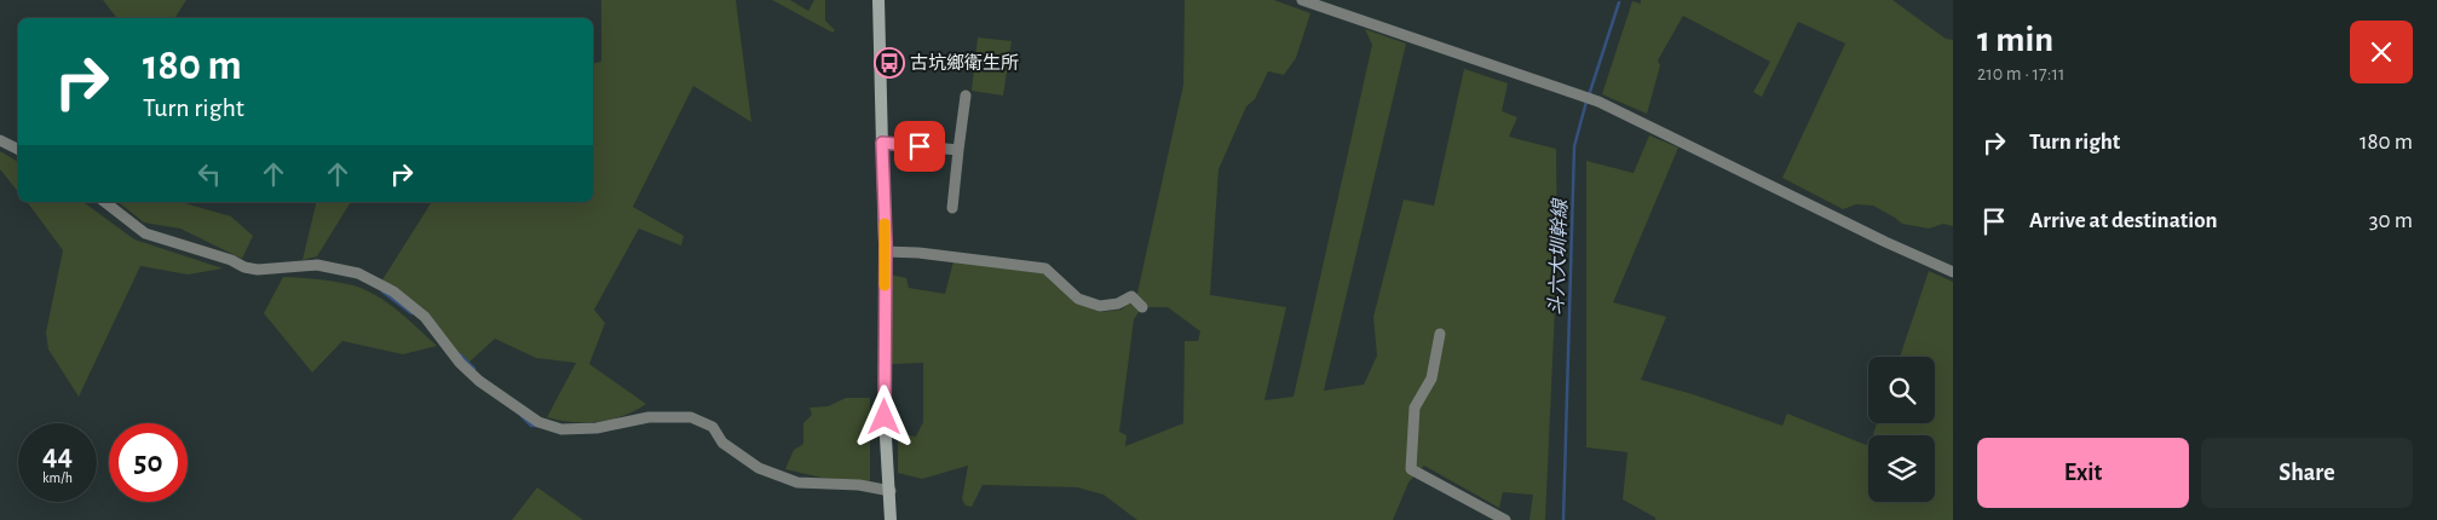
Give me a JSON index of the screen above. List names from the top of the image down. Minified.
{"water":["斗六大圳幹線"],"places":{"bus stop":["古坑鄉衛生所"]},"page":{"heading":["1 min","210 m · 17:11"],"turn":["180 m","Turn right"],"list":[{"name":"Turn right","value":"180 m"},{"name":"Arrive at destination","value":"30 m"}],"speed":"44 km/h","limit":"50","buttons":["Exit","Share"]}}
